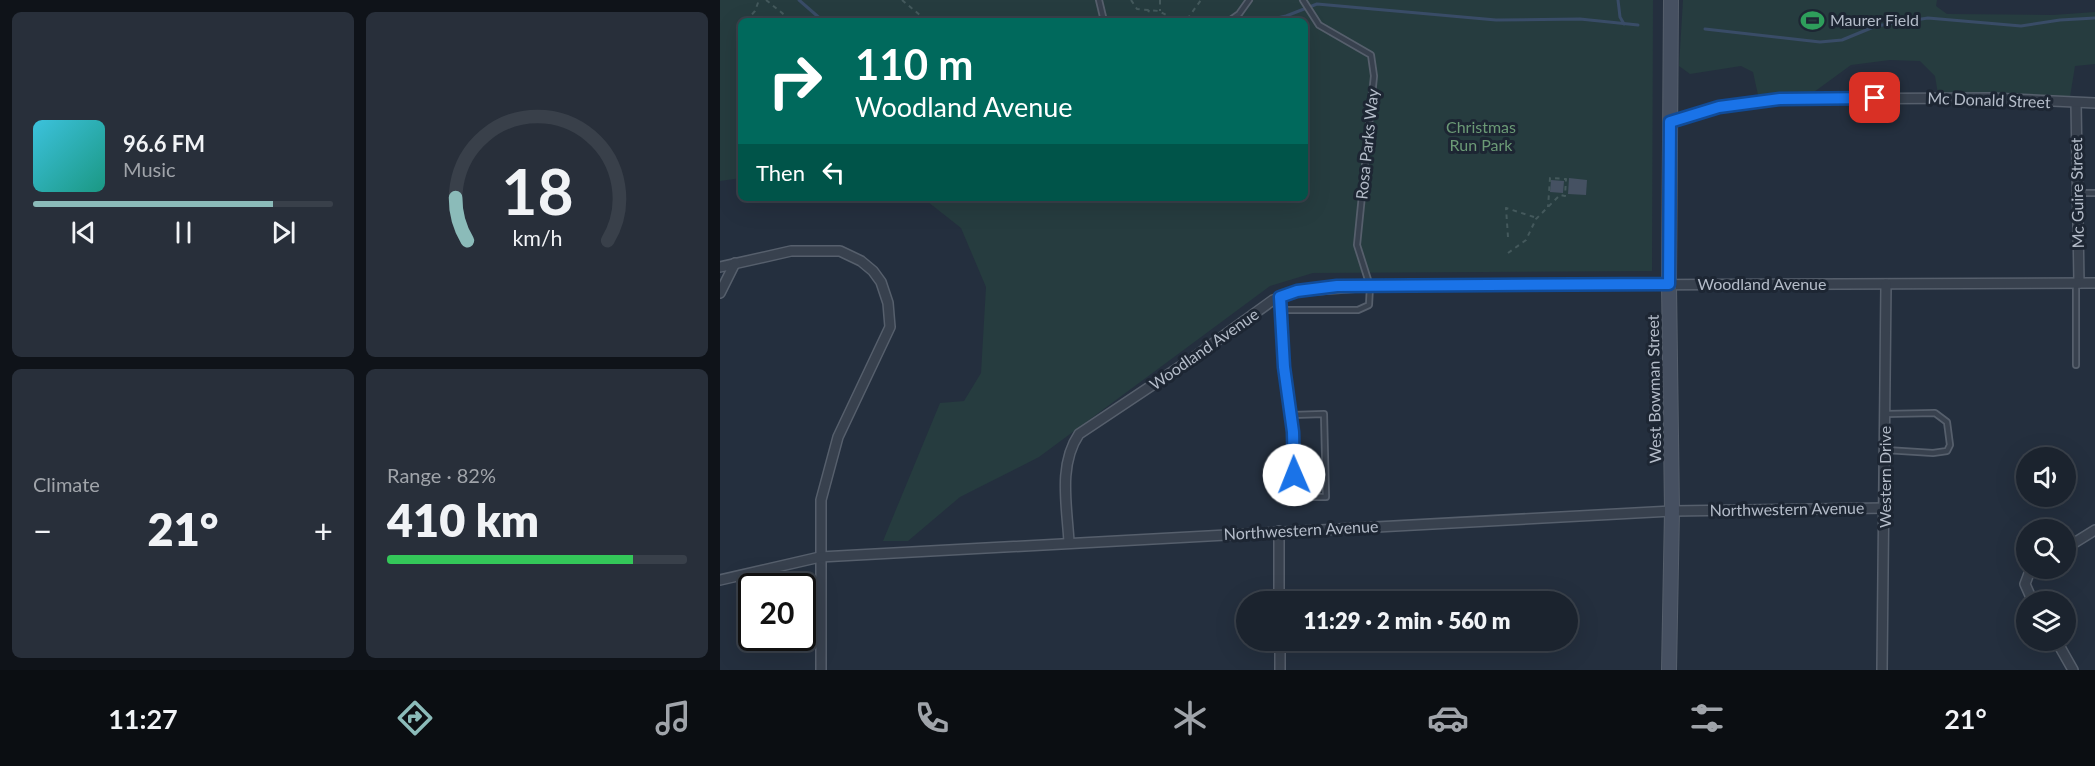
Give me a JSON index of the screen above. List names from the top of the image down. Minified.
{"streets":{"street":["Mc Donald Street","Mc Guire Street","Woodland Avenue","West Bowman Street","Western Drive","Northwestern Avenue"],"lane":["Rosa Parks Way"]},"crossings":[["Mc Donald Street","Mc Guire Street"],["Mc Donald Street","West Bowman Street"],["Rosa Parks Way","Woodland Avenue"],["Mc Guire Street","Woodland Avenue"],["Woodland Avenue","West Bowman Street"],["Woodland Avenue","Western Drive"],["Woodland Avenue","Northwestern Avenue"],["West Bowman Street","Northwestern Avenue"],["Western Drive","Northwestern Avenue"]],"parks":["Christmas Run Park"],"places":{"sports":["Maurer Field"]},"page":{"turn":["110 m","Woodland Avenue"],"song":["96.6 FM","Music"],"then":"Then","tile":["Climate",["Range · 82%","410 km"]],"heat":["−","21°","+"],"limit":"20","trip":"11:29 · 2 min · 560 m","tabs":["11:27","21°"],"gauge":["18","km/h"]}}
